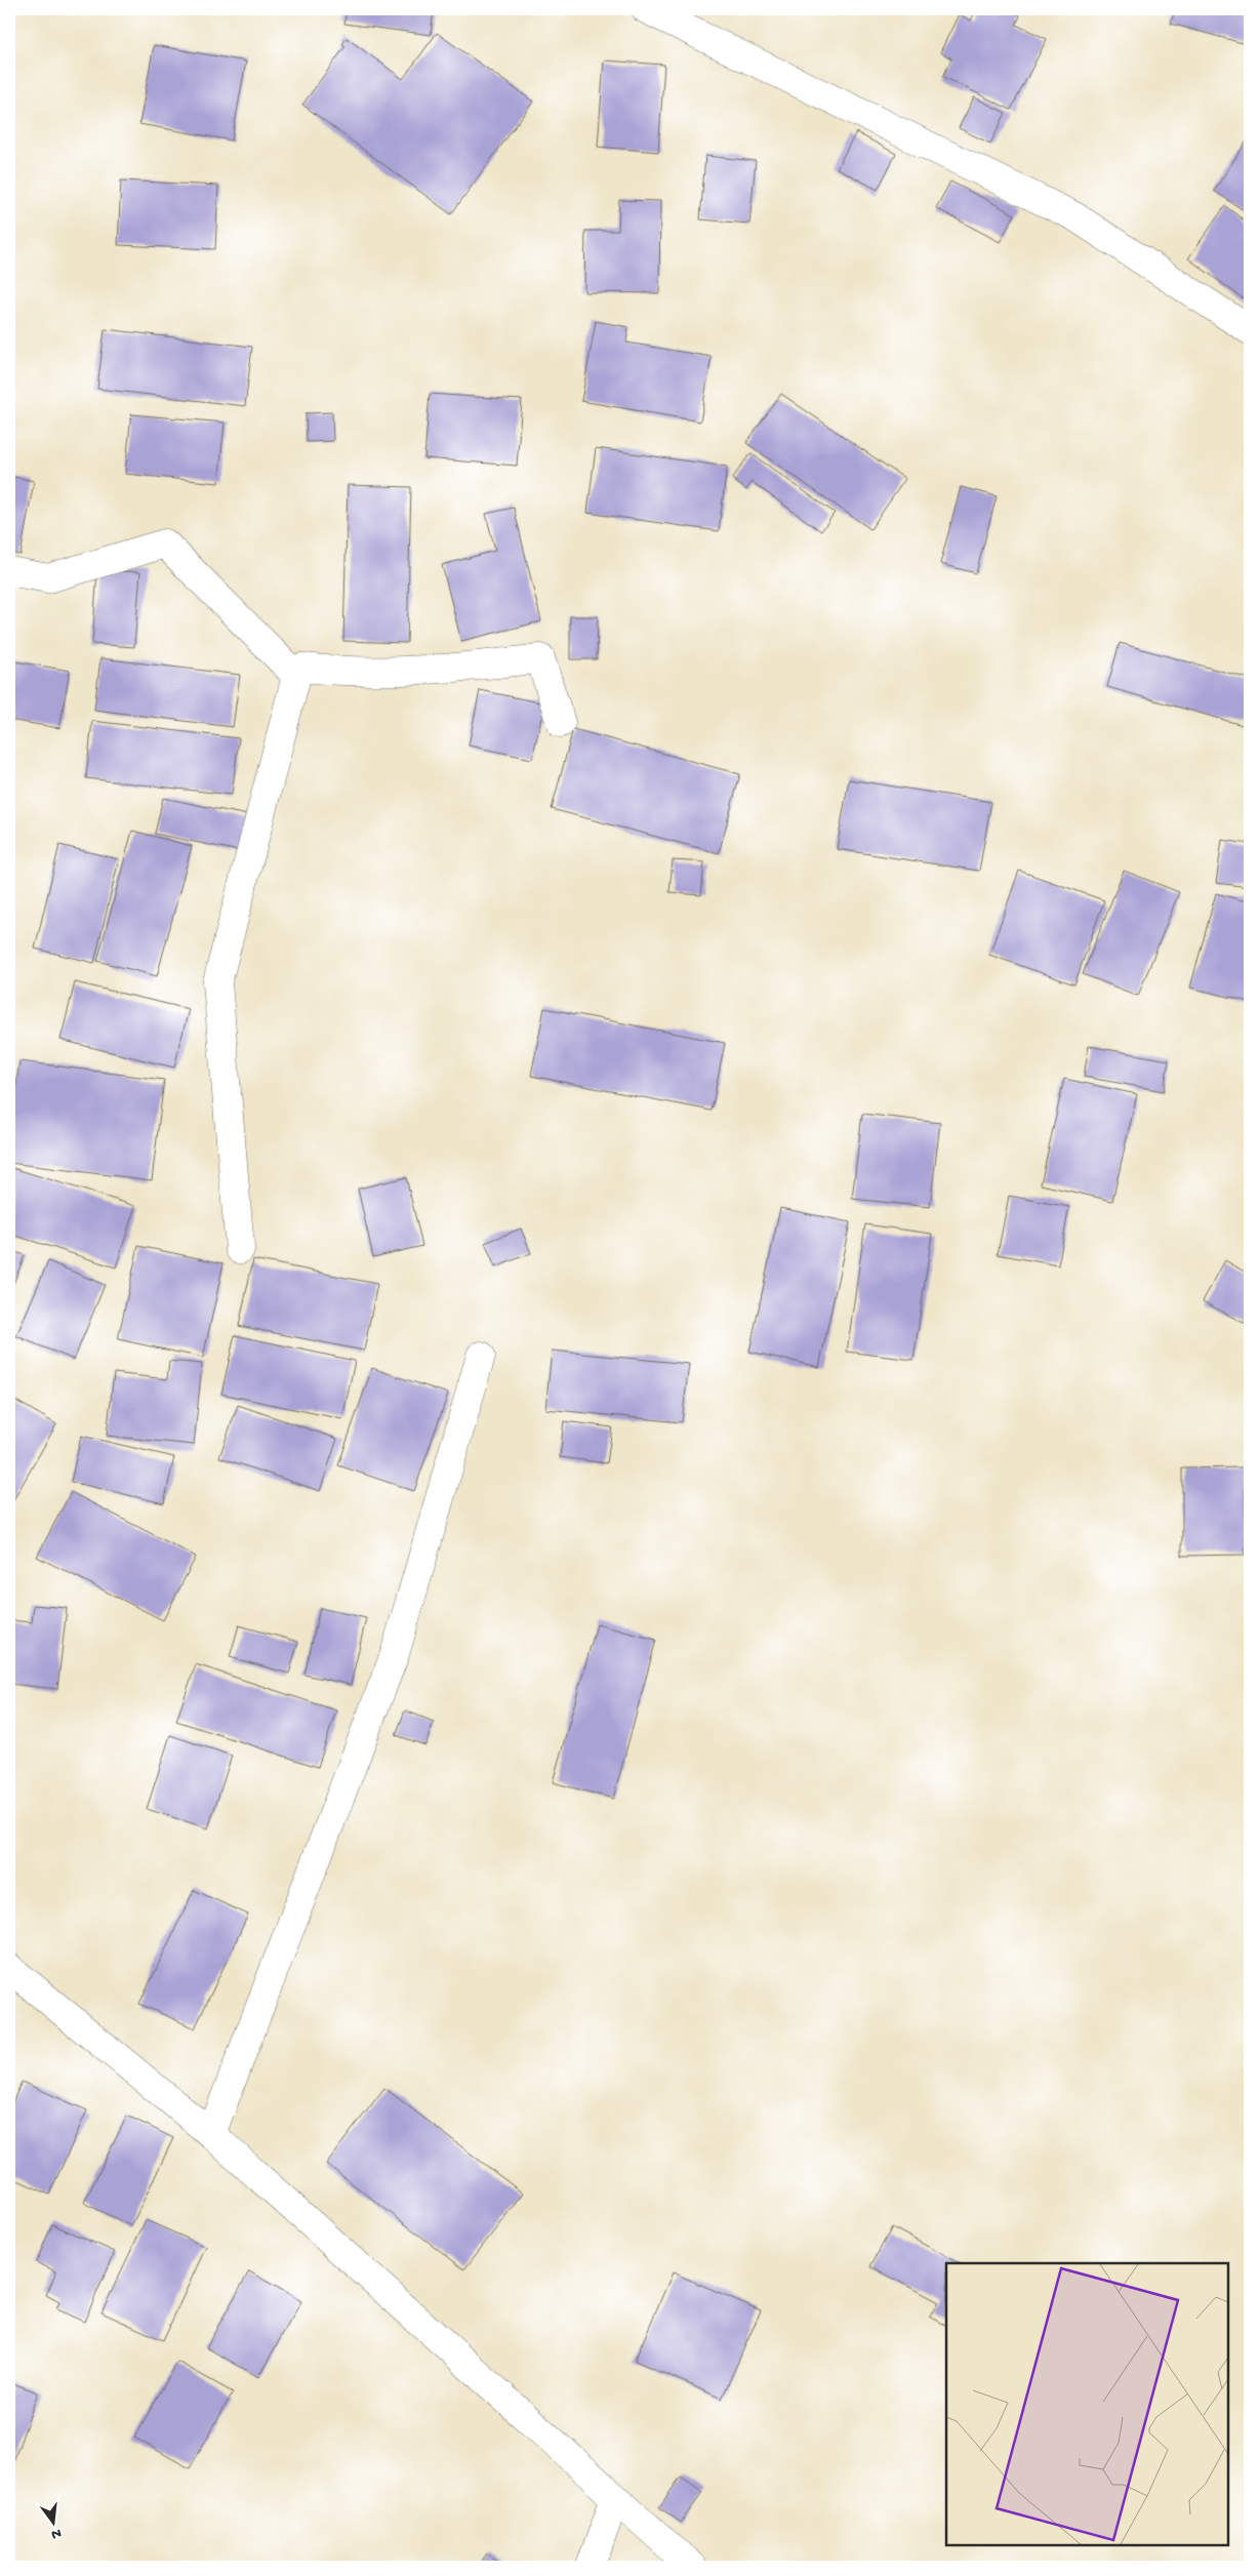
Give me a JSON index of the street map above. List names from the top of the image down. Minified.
{"north":"bottom"}
